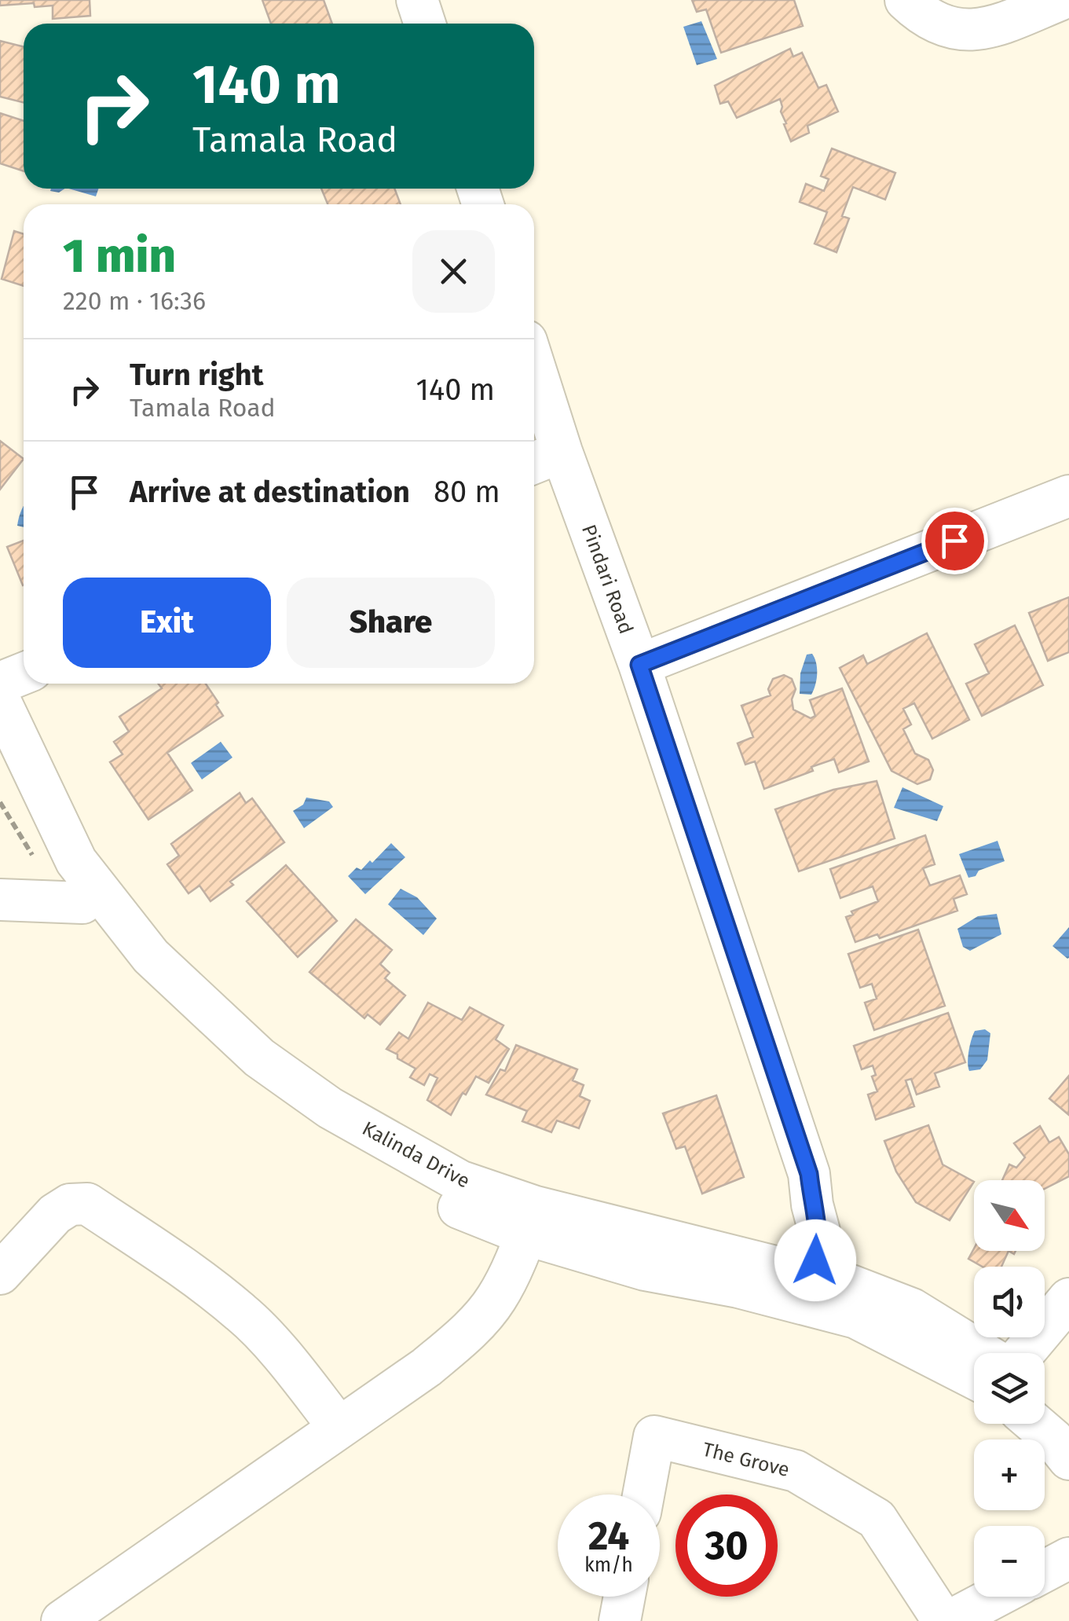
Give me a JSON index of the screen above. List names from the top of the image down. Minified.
{"streets":{"street":["Pindari Road","Kalinda Drive","The Grove"]},"crossings":[["Pindari Road","Kalinda Drive"]],"north":"bottom right","page":{"turn":["140 m","Tamala Road"],"heading":["1 min","220 m · 16:36"],"list":[{"name":"Turn right","note":"Tamala Road","value":"140 m"},{"name":"Arrive at destination","value":"80 m"}],"buttons":["Exit","Share"],"map_buttons":["+","−"],"speed":"24 km/h","limit":"30"}}
